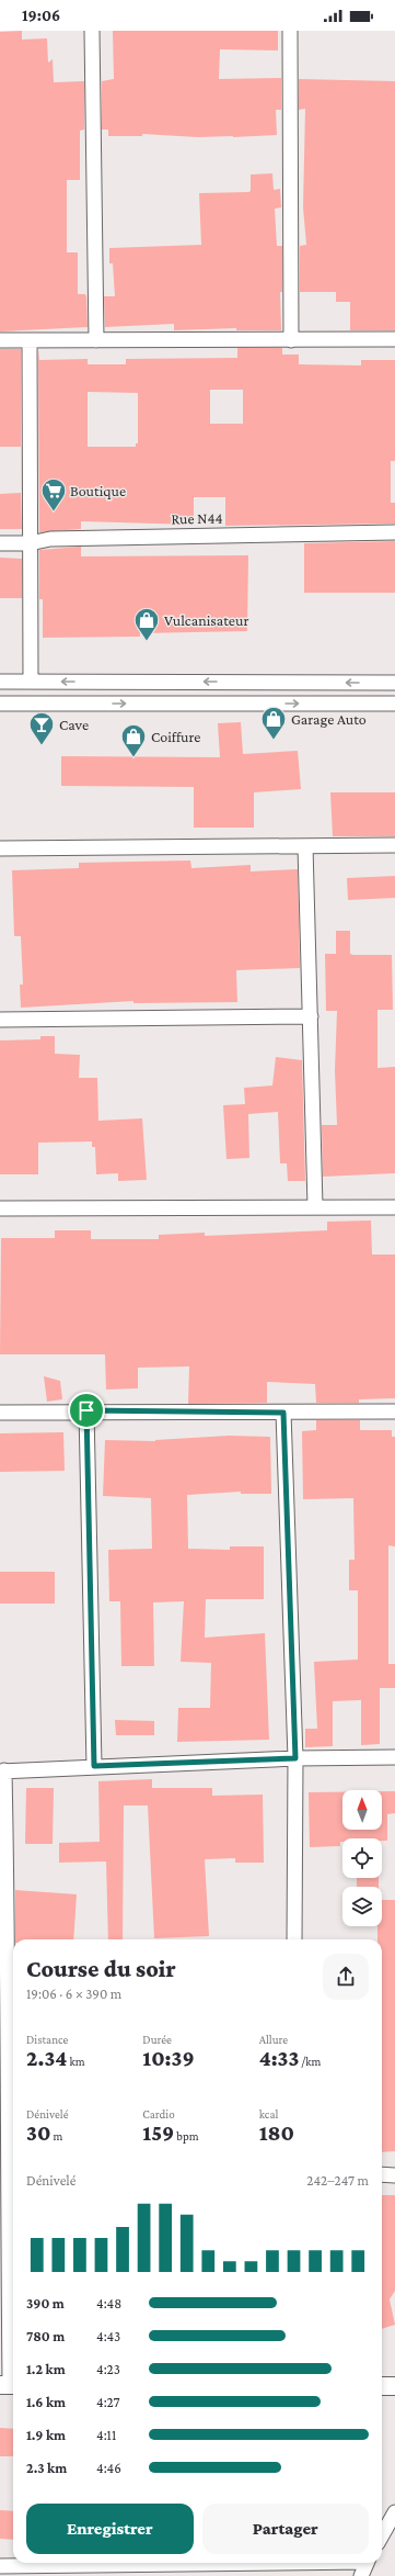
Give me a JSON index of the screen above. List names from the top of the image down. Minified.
{"streets":{"street":["Rue N44"]},"places":{"supermarket":["Boutique"],"shop":["Vulcanisateur","Garage Auto","Coiffure"],"bar":["Cave"]},"north":"top","page":{"status":"19:06","heading":["Course du soir","19:06 · 6 × 390 m"],"stats":[["Distance","2.34 km"],["Durée","10:39"],["Allure","4:33 /km"],["Dénivelé","30 m"],["Cardio","159 bpm"],["kcal","180"]],"chart":["Dénivelé","242–247 m"],"list":[{"name":"390 m","note":"4:48"},{"name":"780 m","note":"4:43"},{"name":"1.2 km","note":"4:23"},{"name":"1.6 km","note":"4:27"},{"name":"1.9 km","note":"4:11"},{"name":"2.3 km","note":"4:46"}],"buttons":["Enregistrer","Partager"]}}
